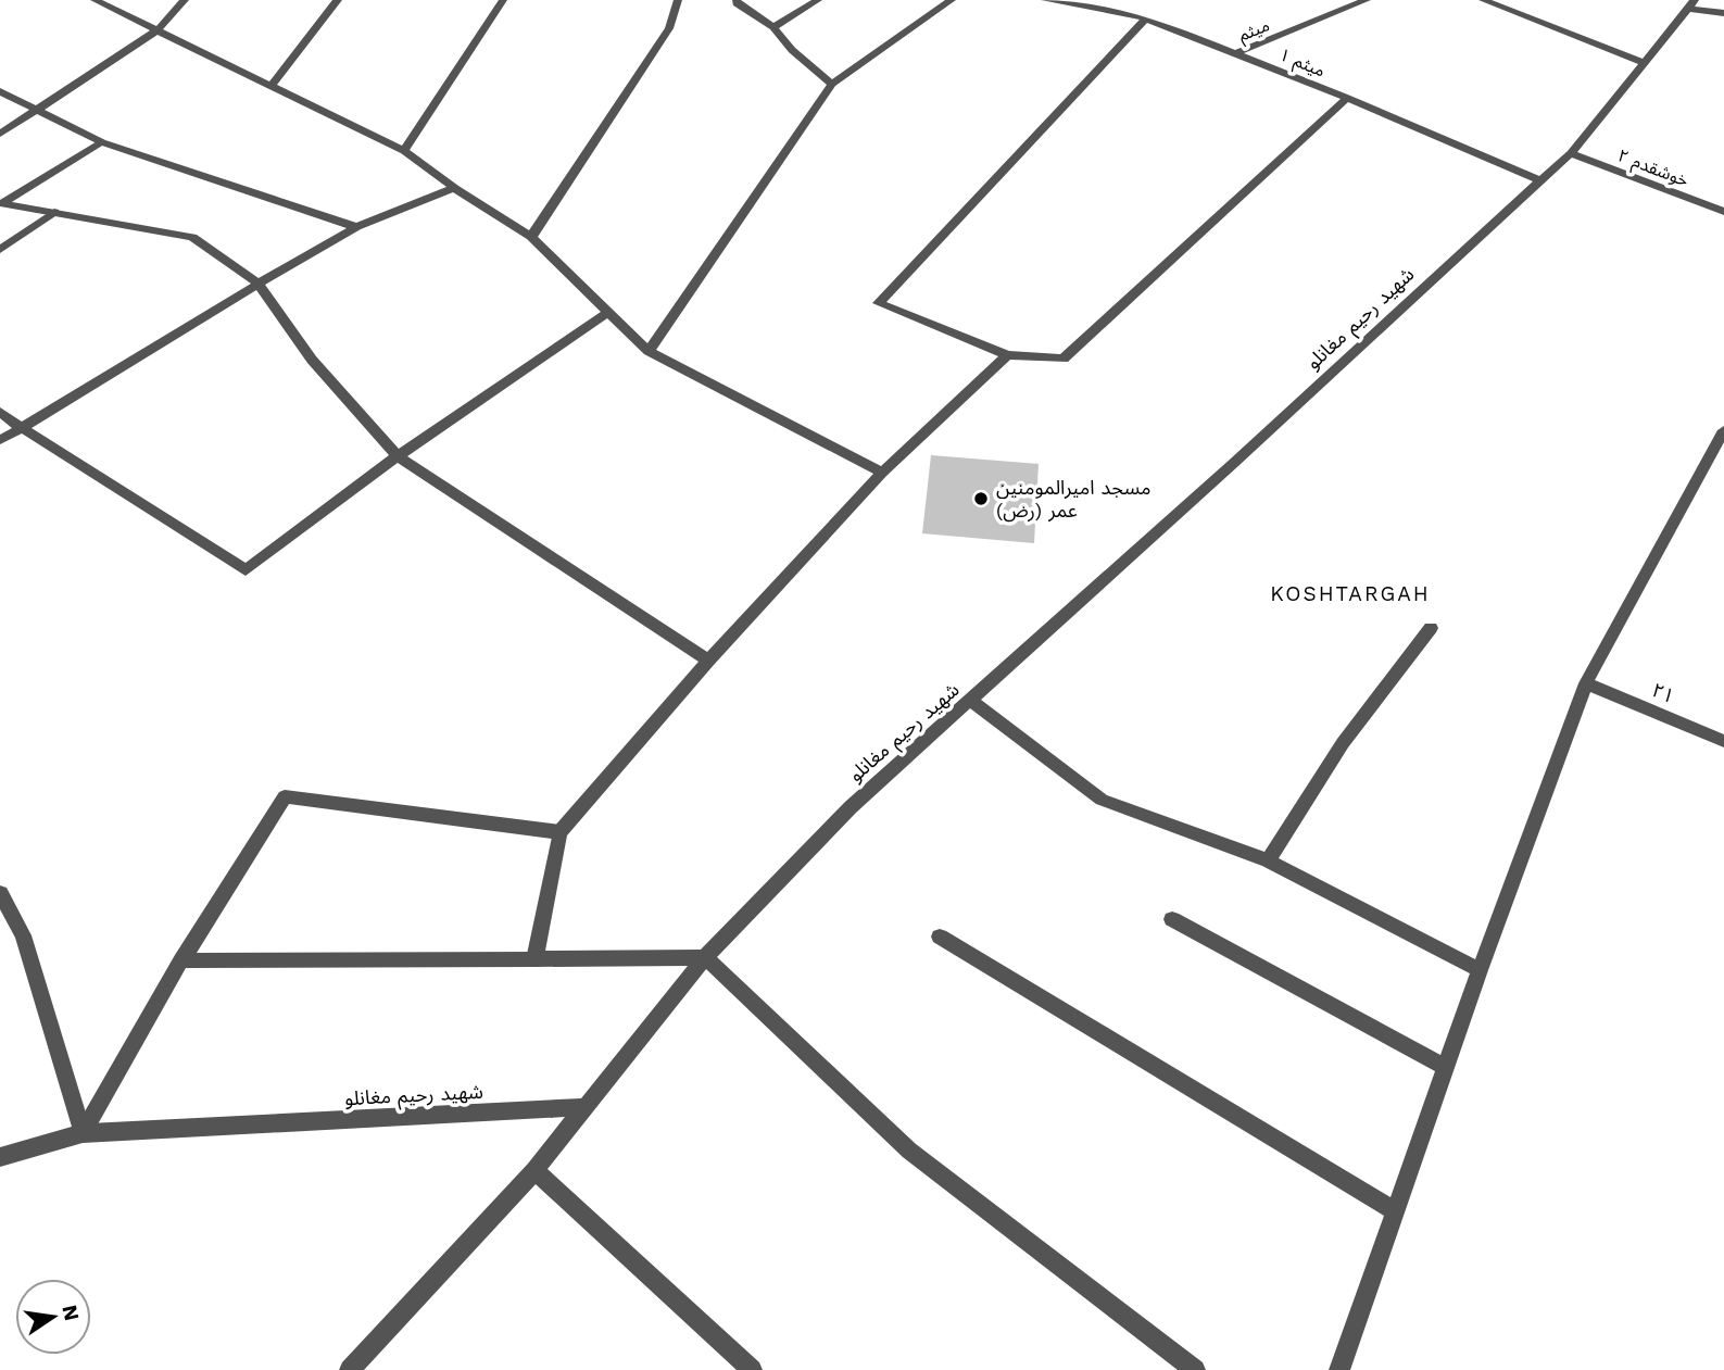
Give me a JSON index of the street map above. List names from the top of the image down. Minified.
{"streets":{"street":["میثم","۱ میثم","۲ خوشقدم","شهید رحیم مغانلو","۲۱"]},"crossings":[["میثم","۱ میثم"],["۱ میثم","شهید رحیم مغانلو"],["۲ خوشقدم","شهید رحیم مغانلو"]],"districts":["KOSHTARGAH"],"places":["مسجد امیرالمومنین عمر (رض)"],"north":"right"}
